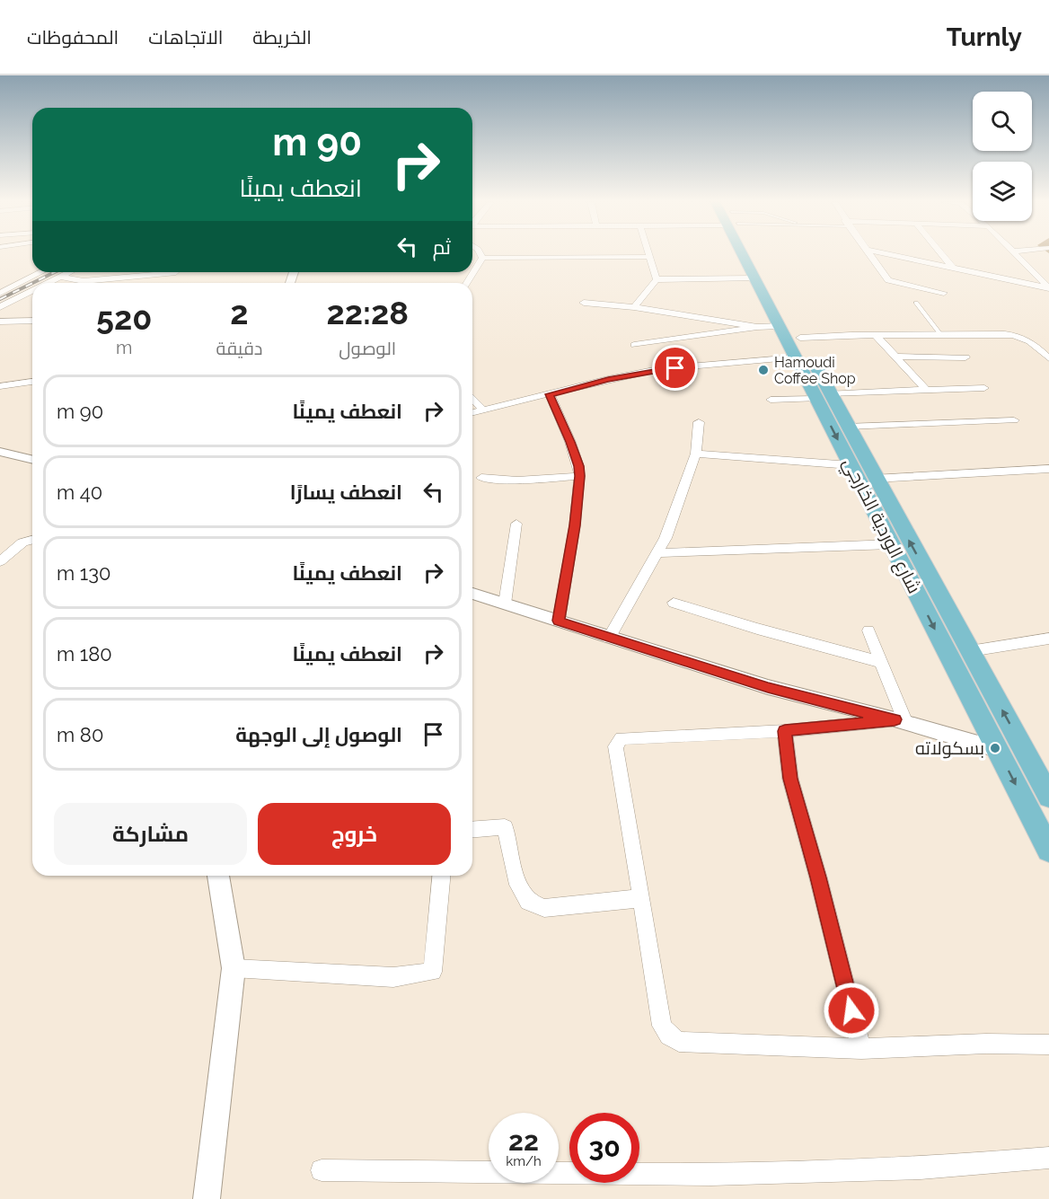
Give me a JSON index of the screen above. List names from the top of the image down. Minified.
{"streets":{"main road":["شارع الوردية الخارجي"]},"places":["Hamoudi Coffee Shop","بسكولاته"],"page":{"header":"Turnly","nav":["الخريطة","الاتجاهات","المحفوظات"],"turn":["90 m","انعطف يمينًا"],"then":"ثم","eta":["22:28","الوصول","2","دقيقة","520","m"],"list":[{"name":"انعطف يمينًا","value":"90 m"},{"name":"انعطف يسارًا","value":"40 m"},{"name":"انعطف يمينًا","value":"130 m"},{"name":"انعطف يمينًا","value":"180 m"},{"name":"الوصول إلى الوجهة","value":"80 m"}],"buttons":["خروج","مشاركة"],"speed":"22 km/h","limit":"30"}}
